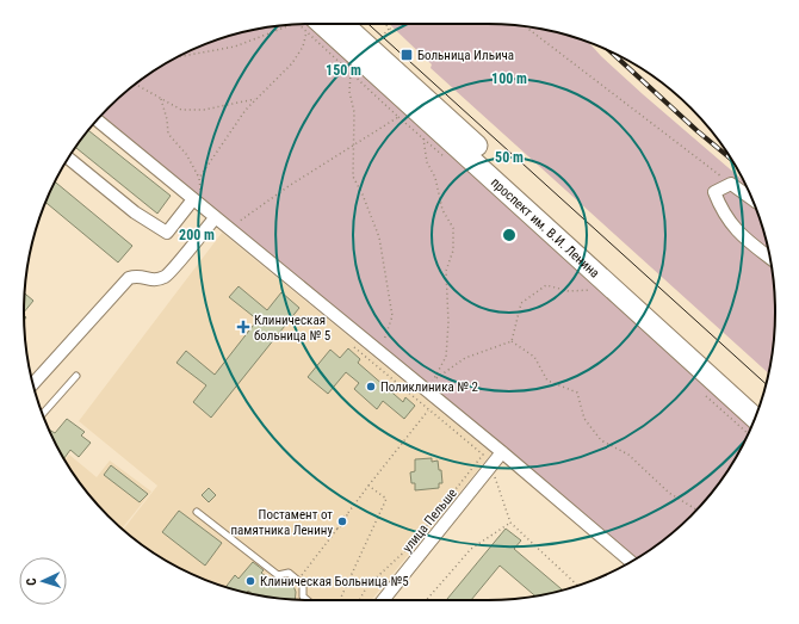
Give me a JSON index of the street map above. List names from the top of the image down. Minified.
{"streets":{"main road":["проспект им. В.И. Ленина"],"street":["улица Пельше"]},"places":{"transit":["Больница Ильича"],"health":["Клиническая больница № 5"],"other":["Поликлиника № 2","Постамент от памятника Ленину","Клиническая Больница №5"]},"north":"left","rings":["150 m","100 m","50 m","200 m"]}
